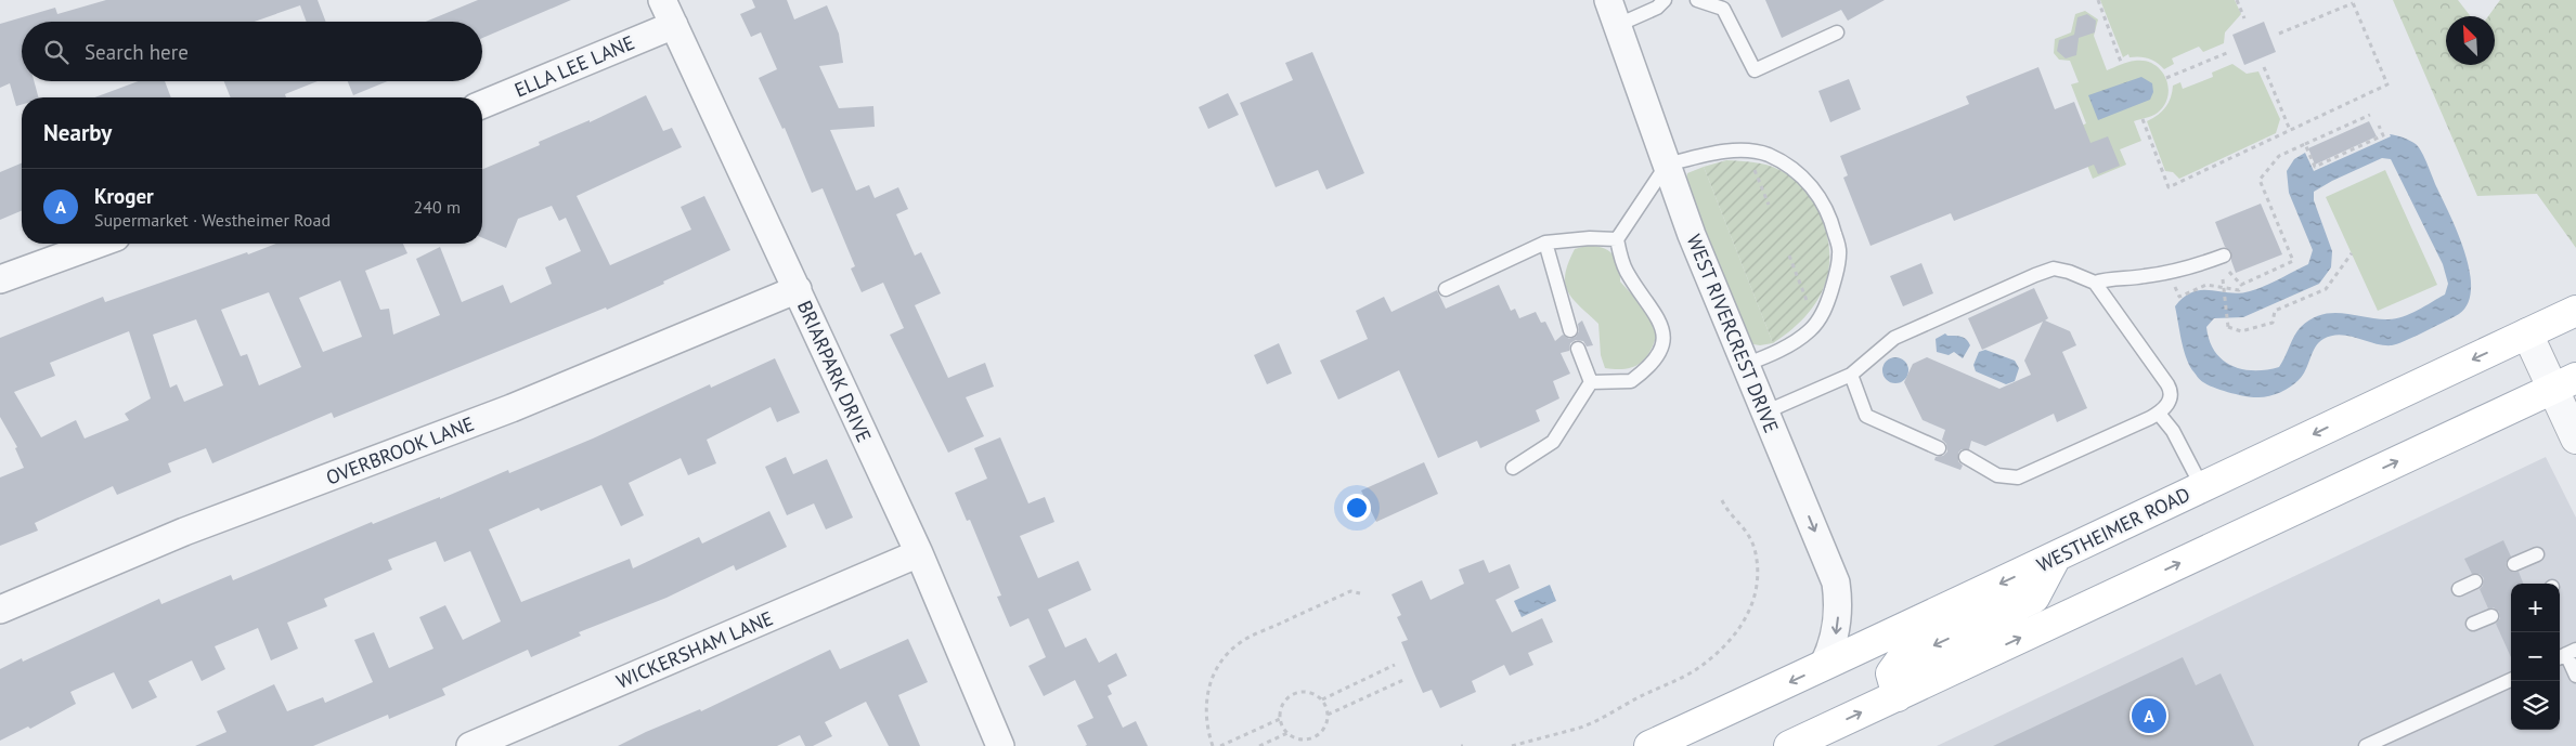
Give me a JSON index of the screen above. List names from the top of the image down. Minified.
{"streets":{"main road":["WESTHEIMER ROAD"],"street":["ELLA LEE LANE","WEST RIVERCREST DRIVE","BRIARPARK DRIVE","OVERBROOK LANE","WICKERSHAM LANE"]},"crossings":[["ELLA LEE LANE","BRIARPARK DRIVE"],["WEST RIVERCREST DRIVE","WESTHEIMER ROAD"],["BRIARPARK DRIVE","OVERBROOK LANE"],["BRIARPARK DRIVE","WICKERSHAM LANE"]],"one_way":["WEST RIVERCREST DRIVE"],"north":"top left","page":{"search":"Search here","heading":"Nearby","list":[{"mark":"A","name":"Kroger","note":"Supermarket · Westheimer Road","value":"240 m"}],"map_buttons":["+","−"],"pins":"A"}}
